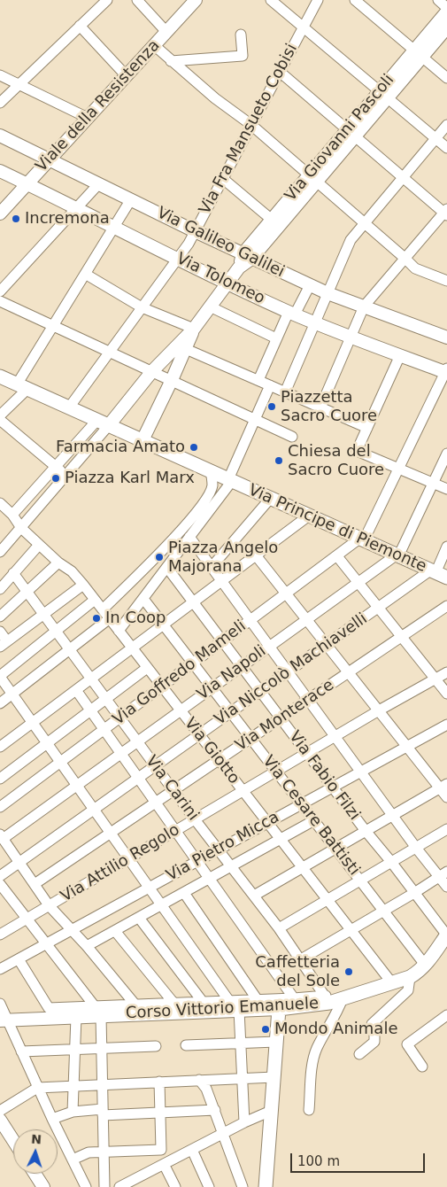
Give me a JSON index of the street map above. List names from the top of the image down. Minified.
{"streets":{"main road":["Via Principe di Piemonte","Corso Vittorio Emanuele"],"street":["Viale della Resistenza","Via Fra Mansueto Cobisi","Via Giovanni Pascoli","Via Galileo Galilei","Via Tolomeo","Via Niccolò Machiavelli","Via Goffredo Mameli","Via Napoli","Via Monterace","Via Giotto","Via Fabio Filzi","Via Carini","Via Cesare Battisti","Via Pietro Micca","Via Attilio Regolo"]},"crossings":[["Viale della Resistenza","Via Galileo Galilei"],["Viale della Resistenza","Via Tolomeo"],["Via Fra Mansueto Cobisi","Via Galileo Galilei"],["Via Fra Mansueto Cobisi","Via Tolomeo"],["Via Fra Mansueto Cobisi","Via Principe di Piemonte"],["Via Giovanni Pascoli","Via Galileo Galilei"],["Via Giovanni Pascoli","Via Tolomeo"],["Via Giovanni Pascoli","Via Principe di Piemonte"],["Via Principe di Piemonte","Via Niccolò Machiavelli"],["Via Principe di Piemonte","Via Goffredo Mameli"],["Via Principe di Piemonte","Via Napoli"],["Via Niccolò Machiavelli","Via Giotto"],["Via Niccolò Machiavelli","Via Fabio Filzi"],["Via Niccolò Machiavelli","Via Carini"],["Via Niccolò Machiavelli","Via Cesare Battisti"],["Via Goffredo Mameli","Via Giotto"],["Via Goffredo Mameli","Via Fabio Filzi"],["Via Goffredo Mameli","Via Carini"],["Via Goffredo Mameli","Via Cesare Battisti"],["Via Napoli","Via Giotto"],["Via Napoli","Via Fabio Filzi"],["Via Napoli","Via Carini"],["Via Napoli","Via Cesare Battisti"],["Via Monterace","Via Giotto"],["Via Monterace","Via Fabio Filzi"],["Via Monterace","Via Carini"],["Via Monterace","Via Cesare Battisti"],["Via Giotto","Via Pietro Micca"],["Via Giotto","Via Attilio Regolo"],["Via Giotto","Corso Vittorio Emanuele"],["Via Fabio Filzi","Via Pietro Micca"],["Via Fabio Filzi","Via Attilio Regolo"],["Via Fabio Filzi","Corso Vittorio Emanuele"],["Via Carini","Via Pietro Micca"],["Via Carini","Via Attilio Regolo"],["Via Carini","Corso Vittorio Emanuele"],["Via Cesare Battisti","Via Pietro Micca"],["Via Cesare Battisti","Via Attilio Regolo"],["Via Cesare Battisti","Corso Vittorio Emanuele"]],"places":["Incremona","Piazzetta Sacro Cuore","Farmacia Amato","Chiesa del Sacro Cuore","Piazza Karl Marx","Piazza Angelo Majorana","In Coop","Caffetteria del Sole","Mondo Animale"],"scale_bar":"100 m","north":"top"}
